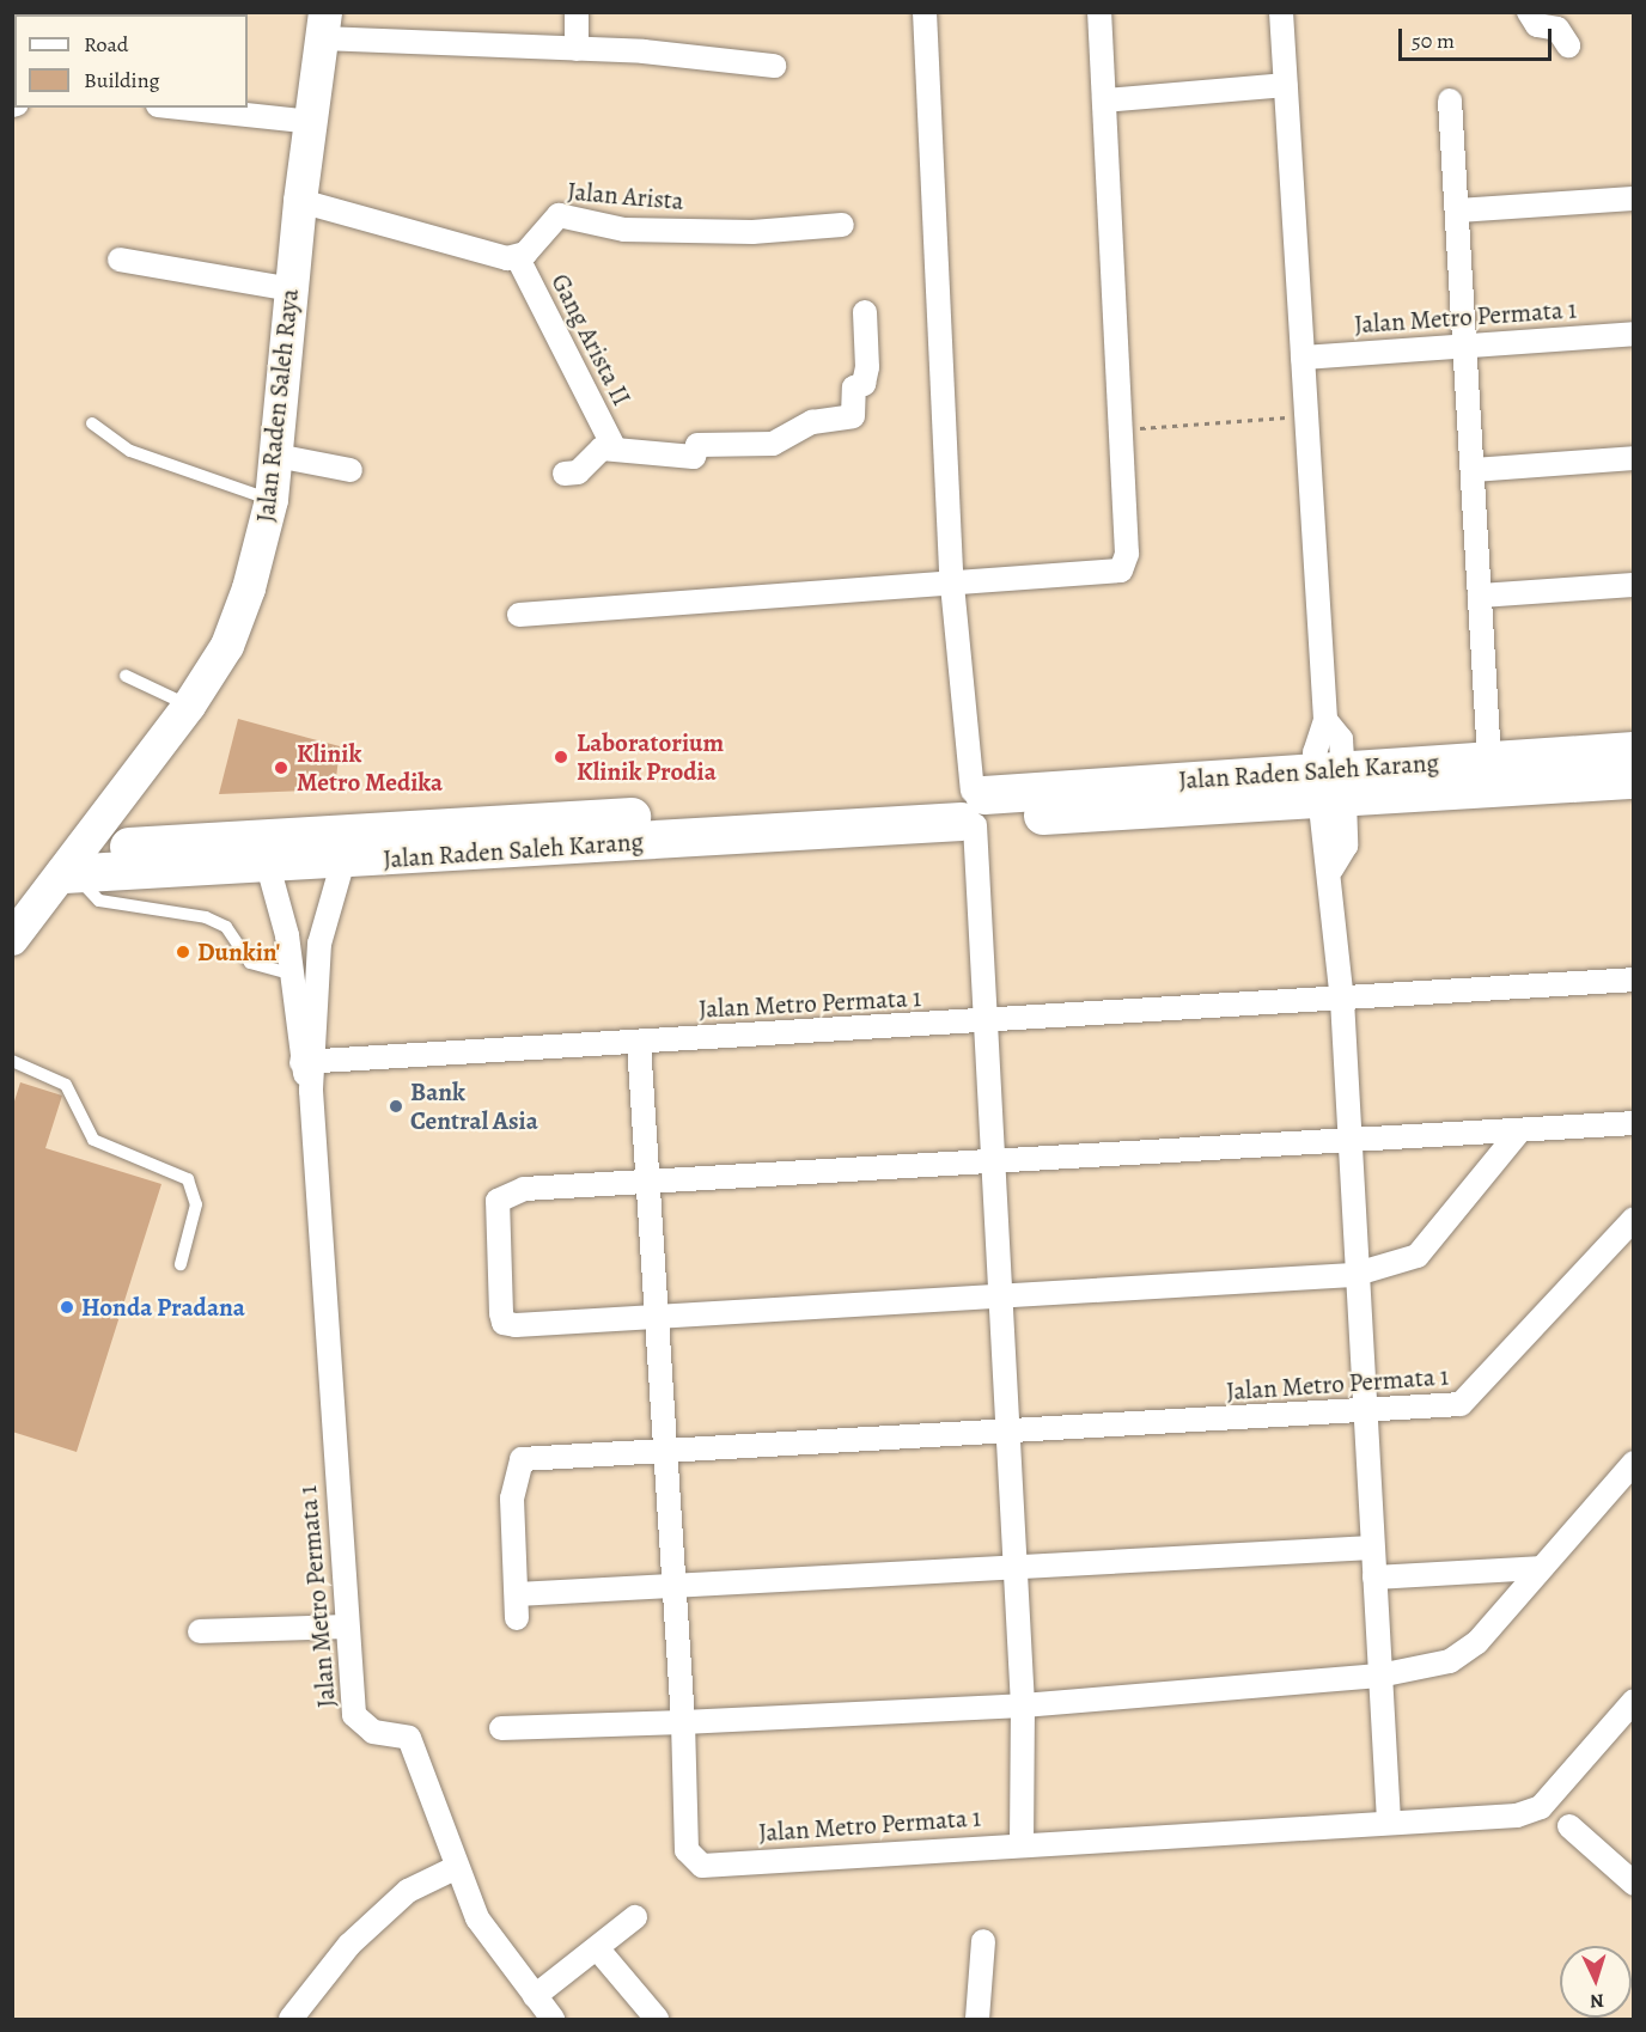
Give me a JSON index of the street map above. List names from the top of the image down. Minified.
{"streets":{"main road":["Jalan Raden Saleh Raya","Jalan Raden Saleh Karang"],"street":["Jalan Arista","Jalan Metro Permata 1","Gang Arista II"]},"crossings":[["Jalan Arista","Gang Arista II"],["Jalan Metro Permata 1","Jalan Raden Saleh Karang"],["Jalan Raden Saleh Raya","Jalan Raden Saleh Karang"]],"places":["Laboratorium Klinik Prodia","Klinik Metro Medika","Dunkin'","Bank Central Asia","Honda Pradana"],"legend":["Road","Building"],"scale_bar":"50 m","north":"bottom"}
